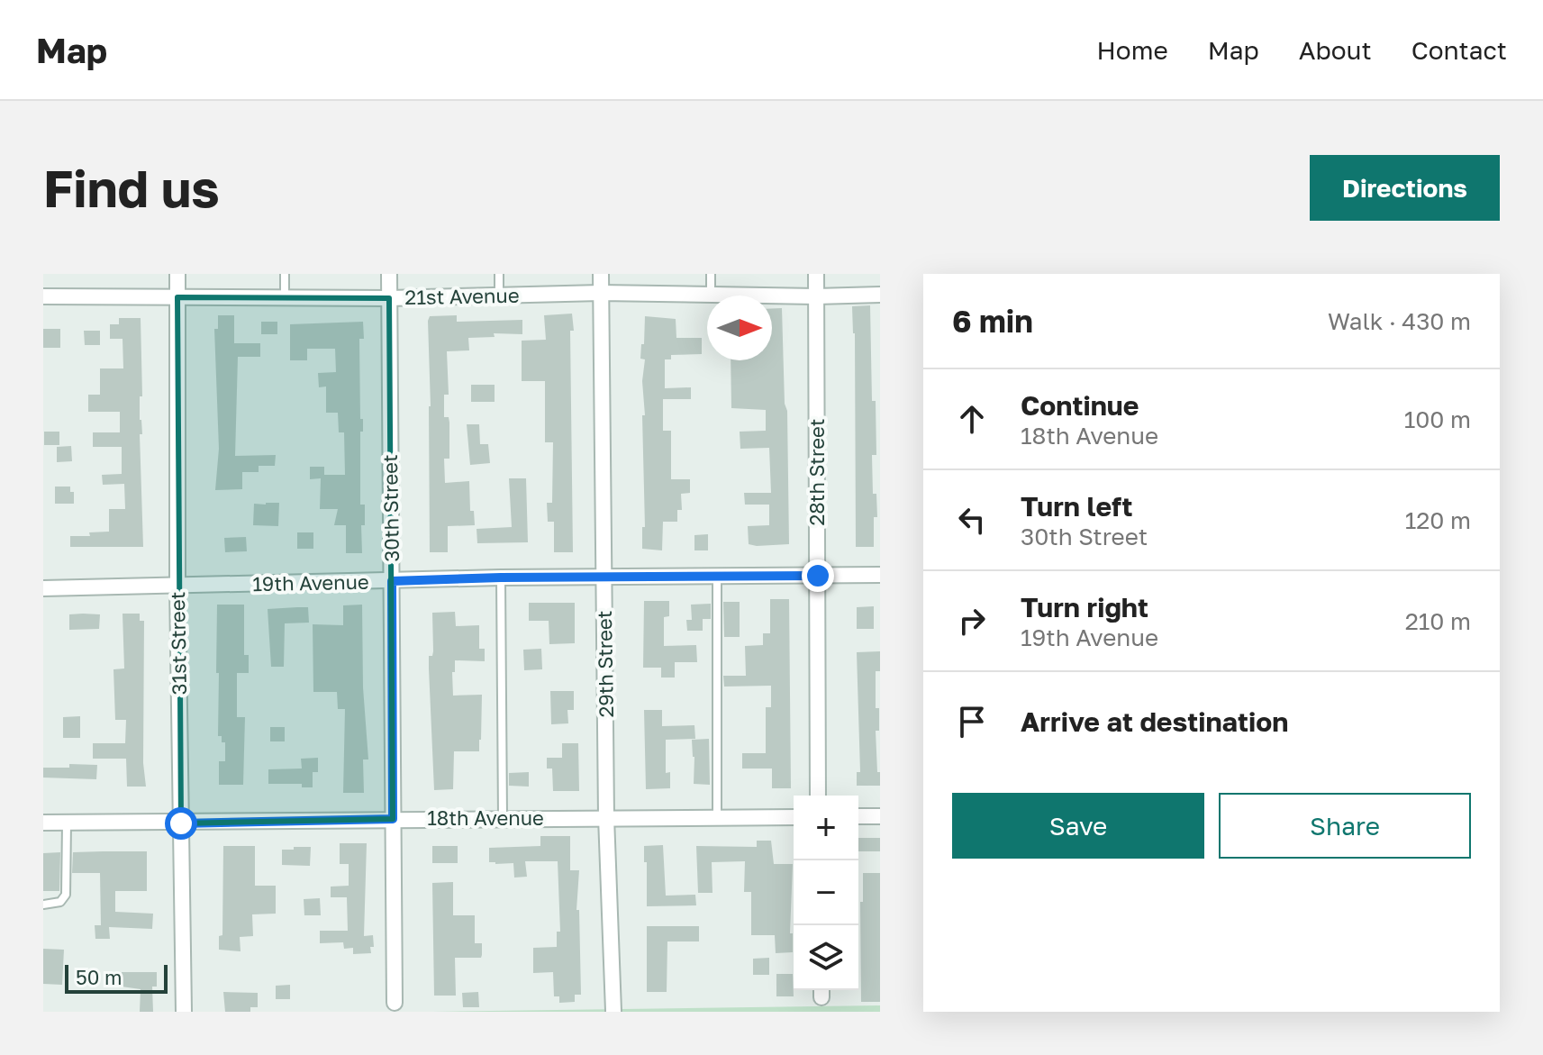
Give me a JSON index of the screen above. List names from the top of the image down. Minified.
{"streets":{"street":["21st Avenue","28th Street","30th Street","19th Avenue","31st Street","29th Street","18th Avenue"]},"crossings":[["21st Avenue","28th Street"],["21st Avenue","30th Street"],["21st Avenue","31st Street"],["21st Avenue","29th Street"],["28th Street","19th Avenue"],["30th Street","19th Avenue"],["30th Street","18th Avenue"],["19th Avenue","31st Street"],["19th Avenue","29th Street"],["31st Street","18th Avenue"],["29th Street","18th Avenue"]],"scale_bar":"50 m","north":"right","page":{"header":"Map","nav":["Home","Map","About","Contact"],"buttons":["Directions",["Save","Share"]],"title":"Find us","heading":["6 min","Walk · 430 m"],"list":[["Continue","18th Avenue","100 m"],["Turn left","30th Street","120 m"],["Turn right","19th Avenue","210 m"],"Arrive at destination"],"map_buttons":["+","−"],"scale":"50 m"}}
